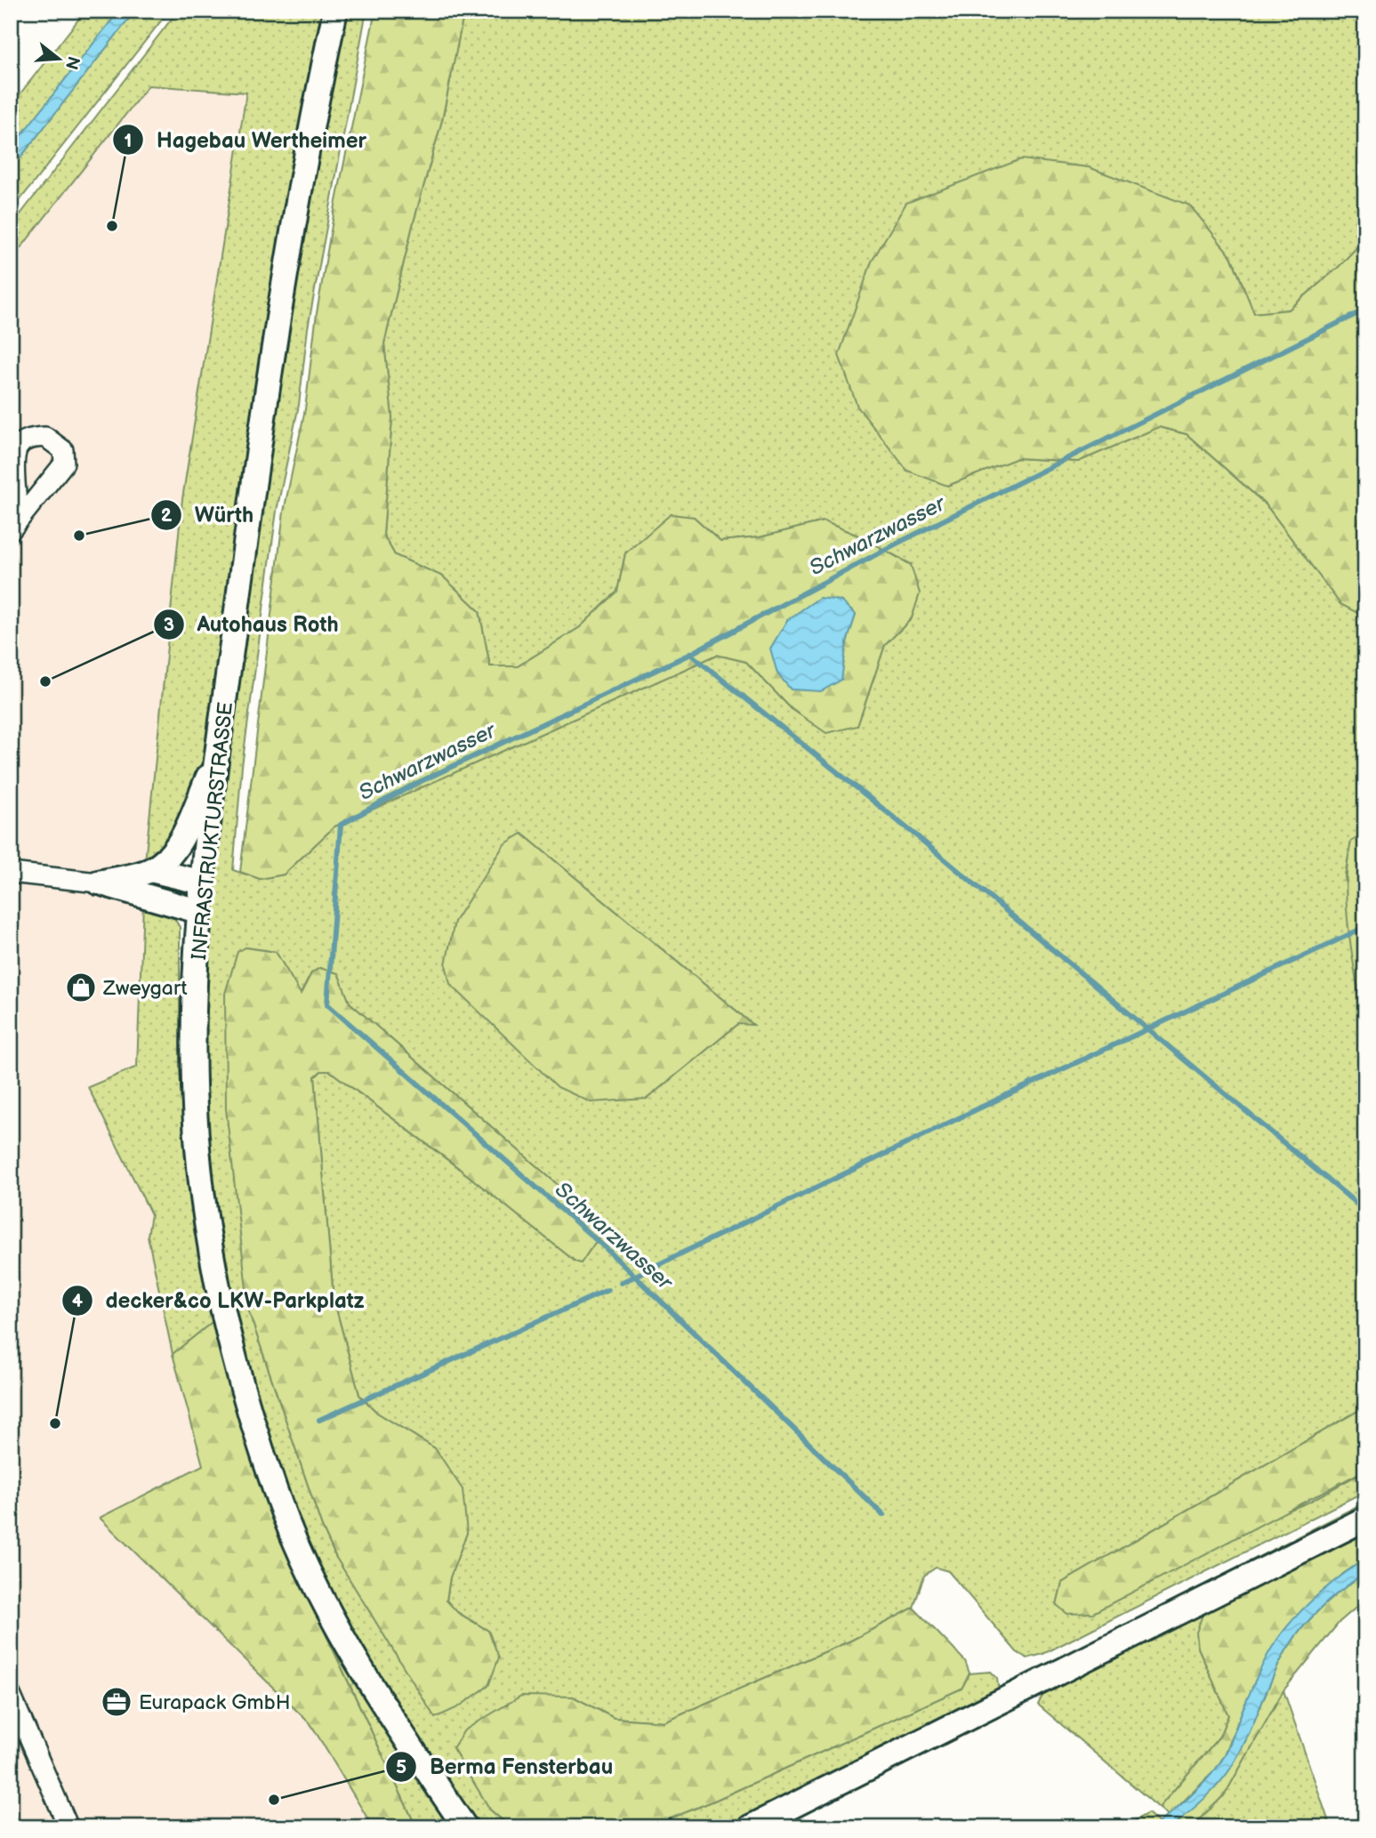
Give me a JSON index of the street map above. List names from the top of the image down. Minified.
{"streets":{"street":["INFRASTRUKTURSTRASSE"]},"water":["Schwarzwasser"],"places":{"other":["Hagebau Wertheimer","Würth","Autohaus Roth","decker&co LKW-Parkplatz","Berma Fensterbau"],"shop":["Zweygart"],"office":["Eurapack GmbH"]},"north":"right"}
